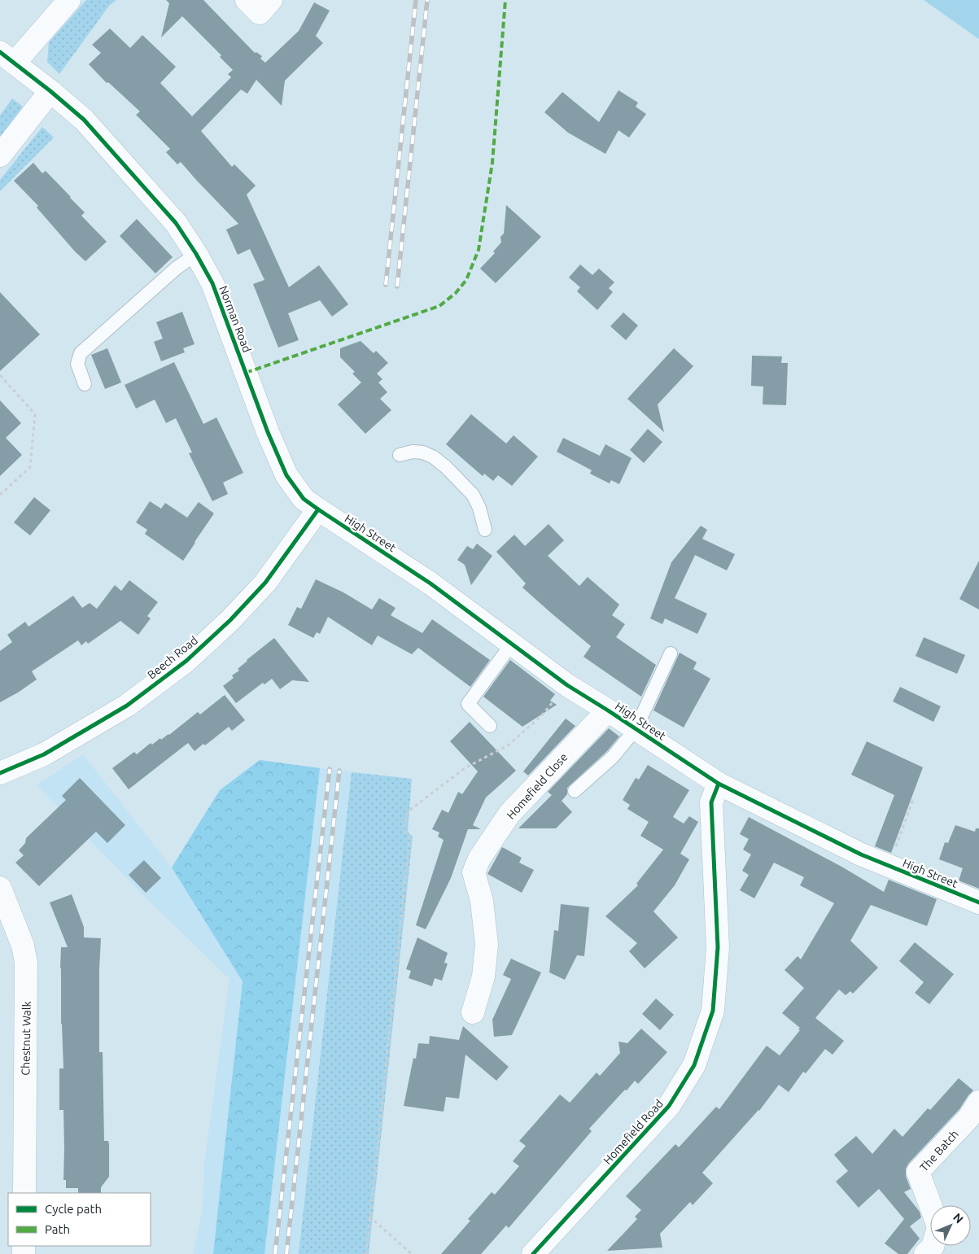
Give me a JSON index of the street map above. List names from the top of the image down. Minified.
{"streets":{"street":["Norman Road","High Street","Beech Road","Homefield Close","Chestnut Walk","Homefield Road","The Batch"]},"crossings":[["Norman Road","High Street"],["Norman Road","Beech Road"],["High Street","Beech Road"],["High Street","Homefield Close"],["High Street","Homefield Road"]],"legend":["Cycle path","Path"],"north":"top right"}
